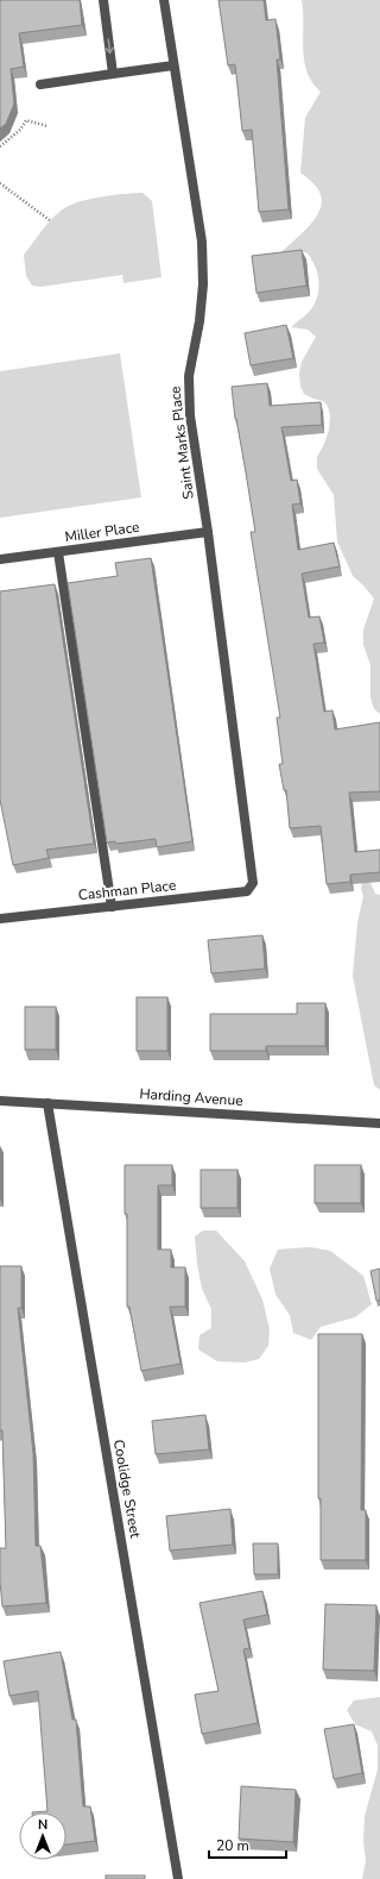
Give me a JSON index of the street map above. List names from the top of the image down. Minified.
{"streets":{"street":["Saint Marks Place","Miller Place","Cashman Place","Harding Avenue","Coolidge Street"]},"crossings":[["Saint Marks Place","Miller Place"],["Saint Marks Place","Cashman Place"],["Harding Avenue","Coolidge Street"]],"scale_bar":"20 m","north":"top"}
